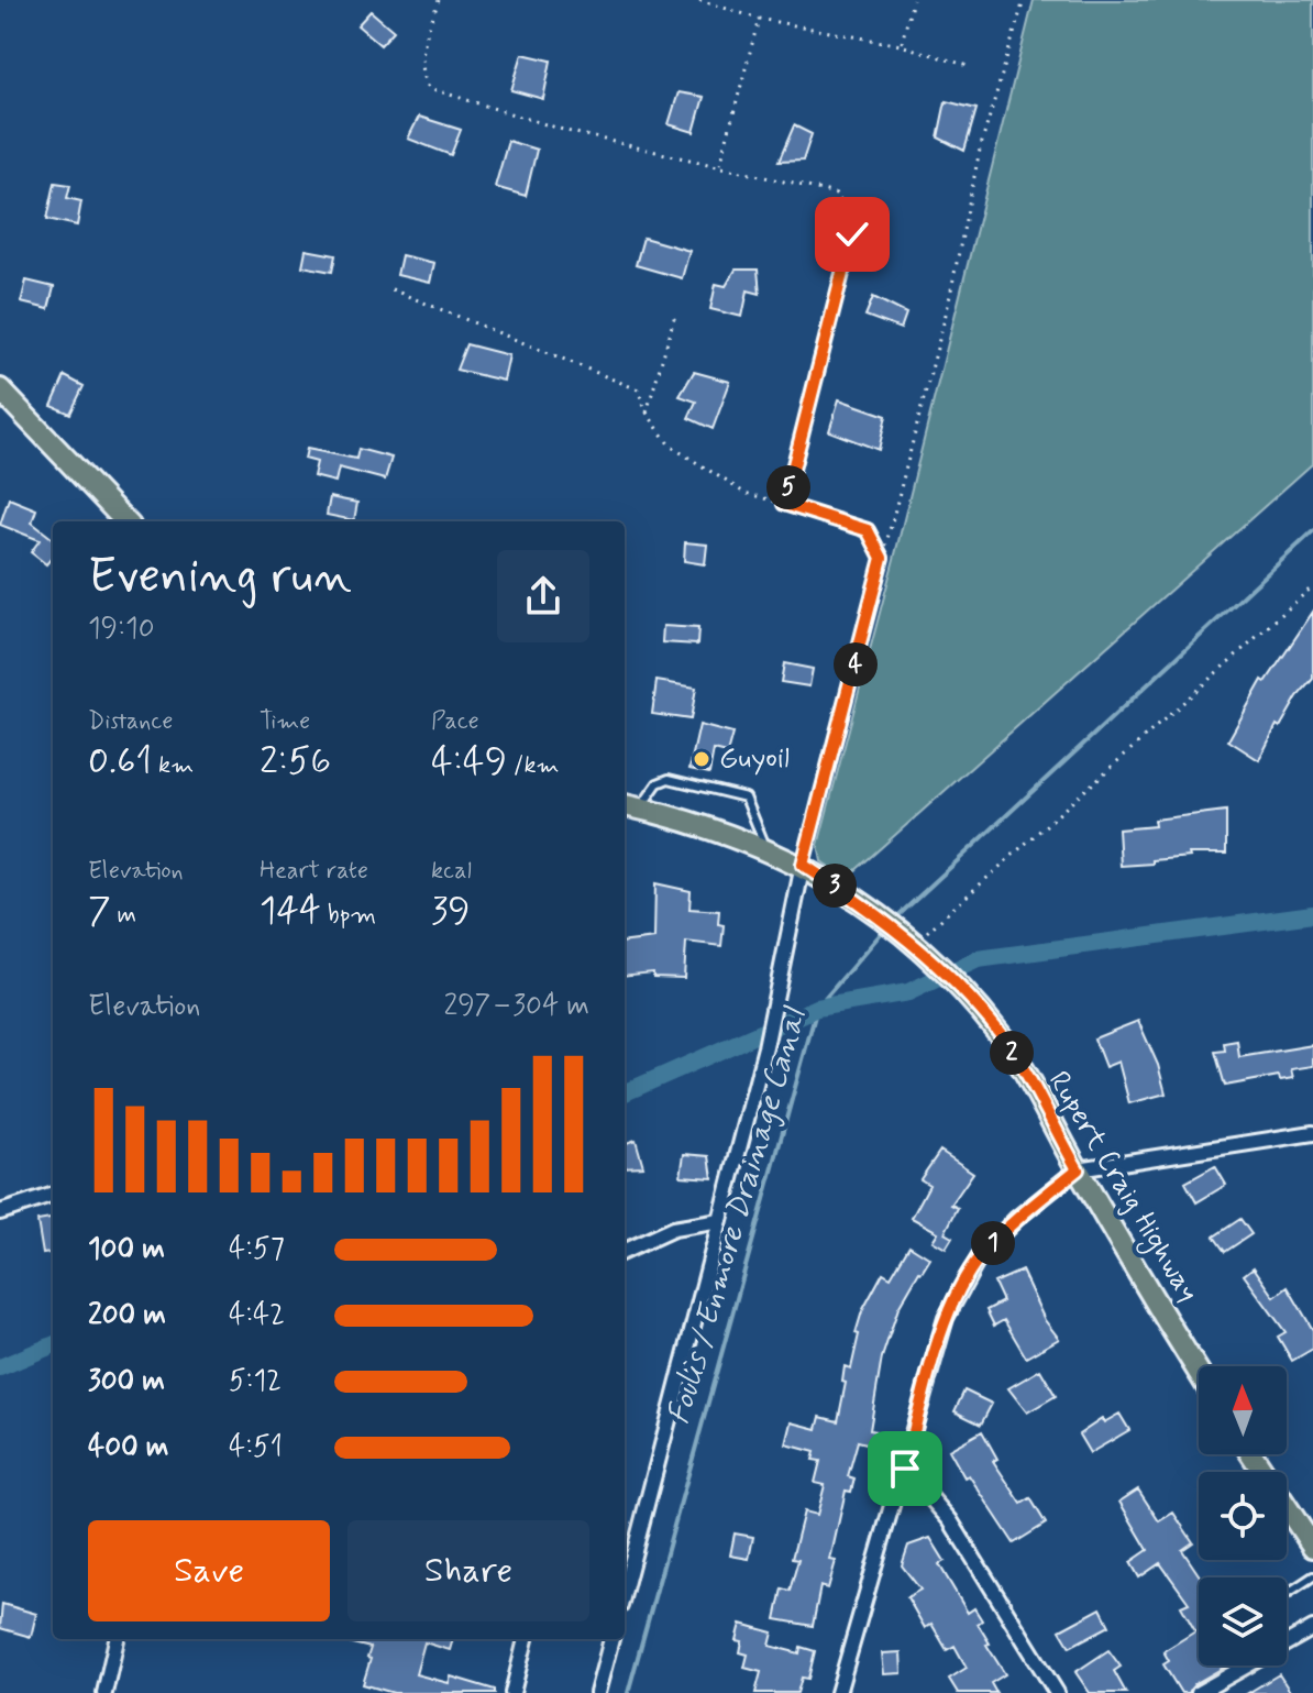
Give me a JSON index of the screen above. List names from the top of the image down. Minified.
{"streets":{"main road":["Rupert Craig Highway"]},"water":["Foulis / Enmore Drainage Canal"],"places":["Guyoil"],"north":"top","page":{"pins":["5","4","3","2","1"],"heading":["Evening run","19:10"],"stats":[["Distance","0.61 km"],["Time","2:56"],["Pace","4:49 /km"],["Elevation","7 m"],["Heart rate","144 bpm"],["kcal","39"]],"chart":["Elevation","297–304 m"],"list":[{"name":"100 m","note":"4:57"},{"name":"200 m","note":"4:42"},{"name":"300 m","note":"5:12"},{"name":"400 m","note":"4:51"}],"buttons":["Save","Share"]}}
